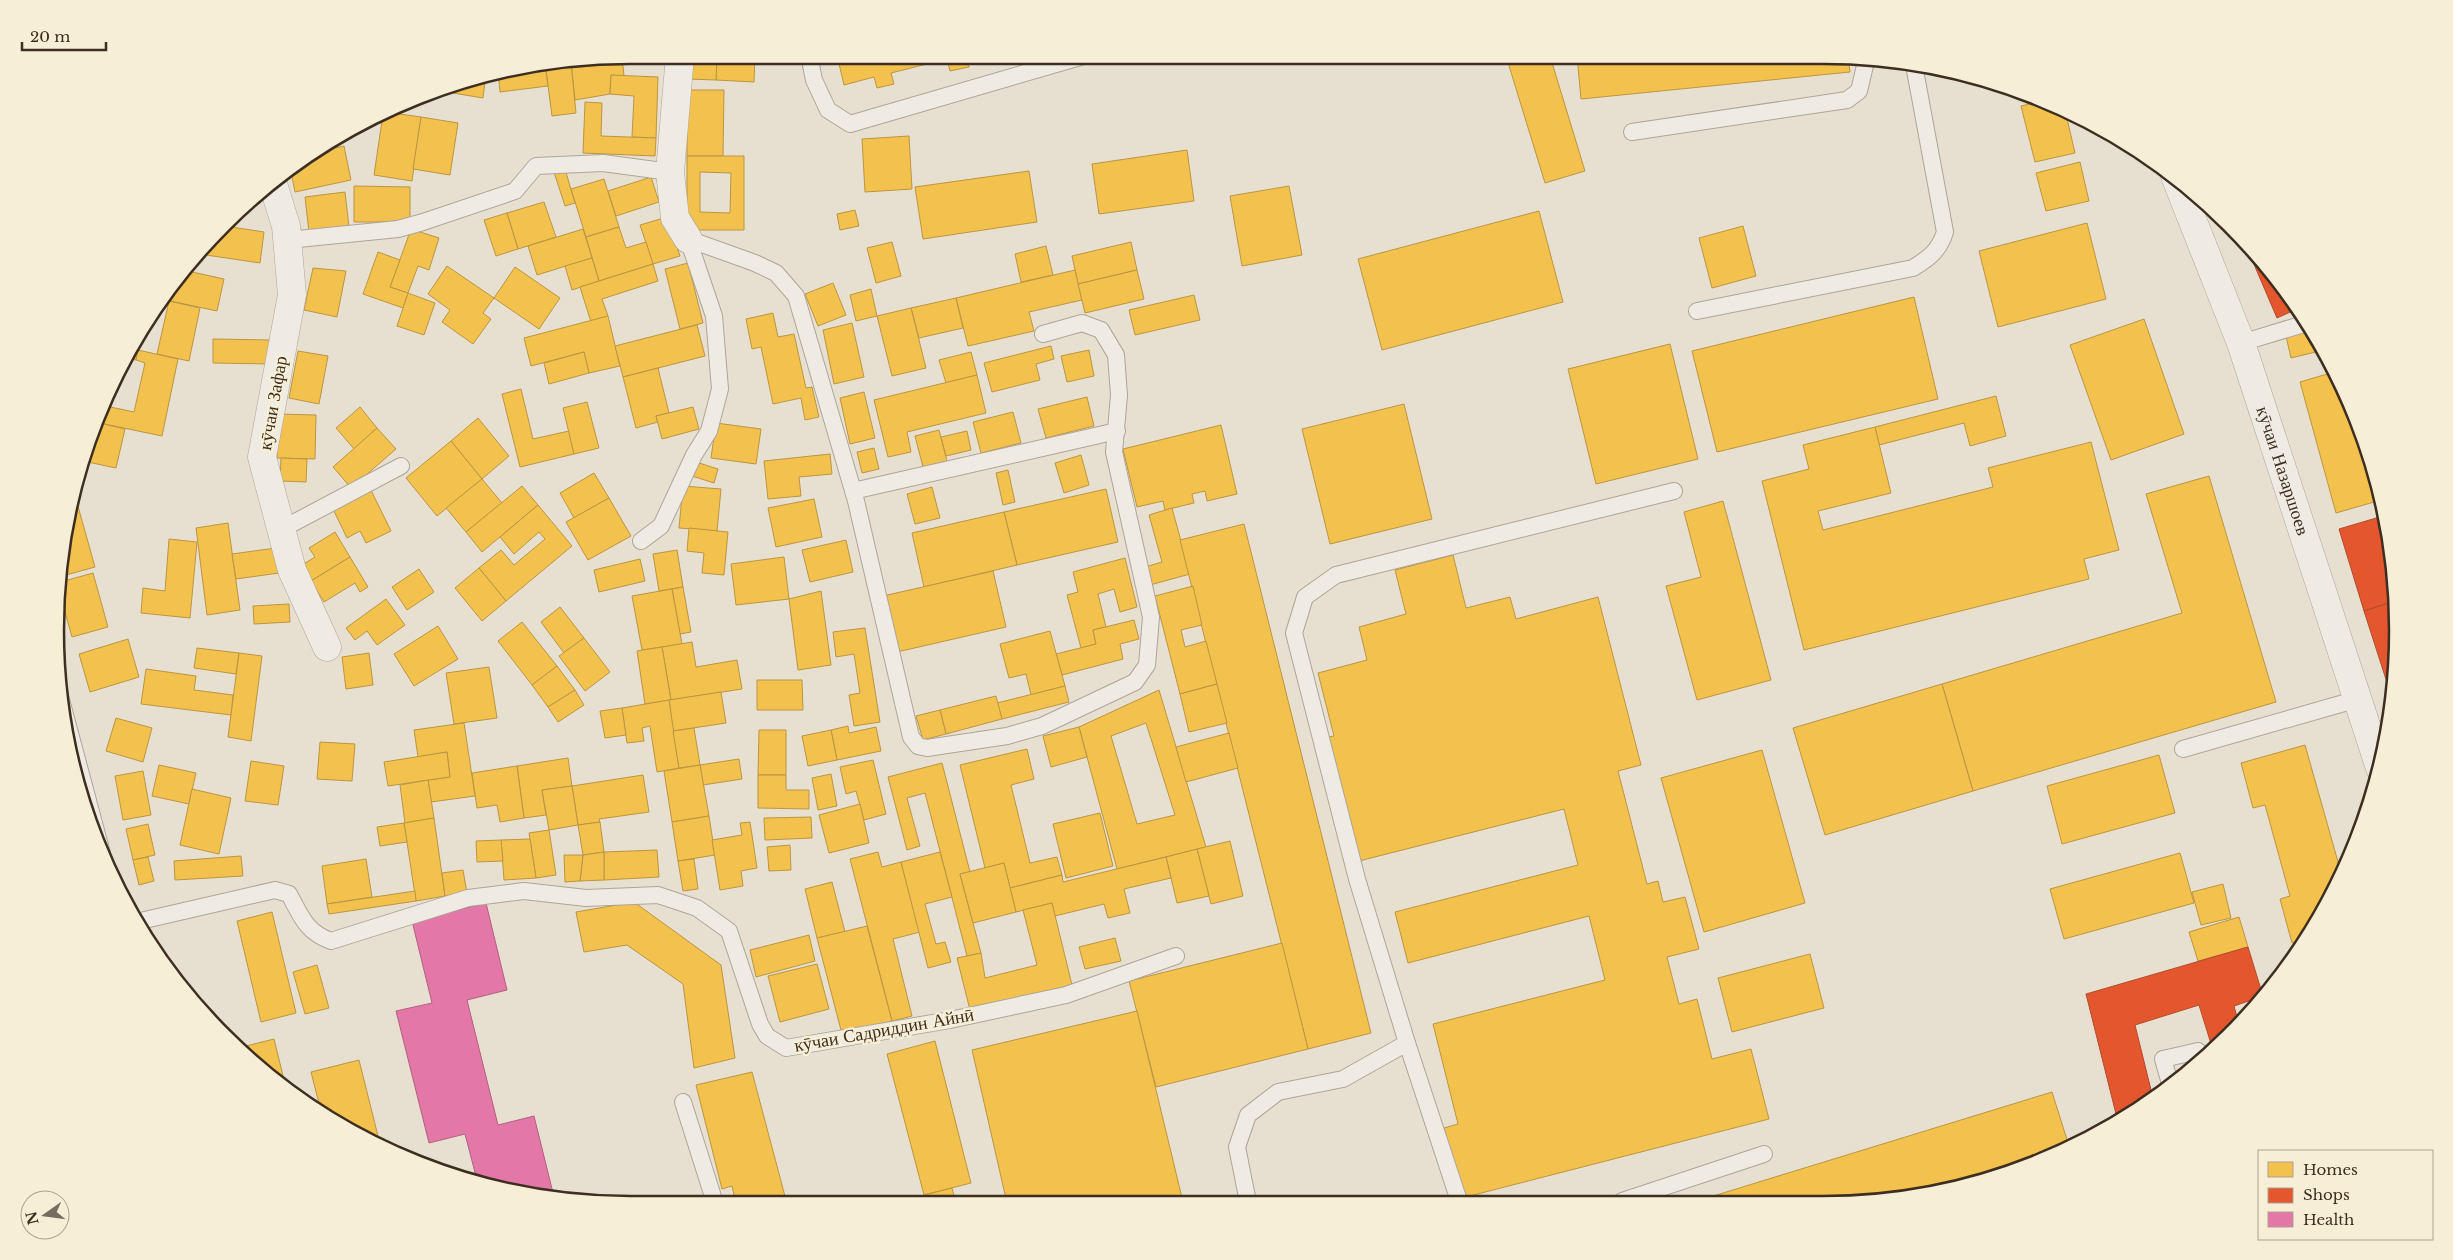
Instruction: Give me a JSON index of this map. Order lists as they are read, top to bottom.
{
  "streets": {
    "street": ["кӯчаи Зафар", "кӯчаи Назаршоев"],
    "lane": ["кӯчаи Садриддин Айнӣ"]
  },
  "legend": ["Homes", "Shops", "Health"],
  "scale_bar": "20 m",
  "north": "left"
}
